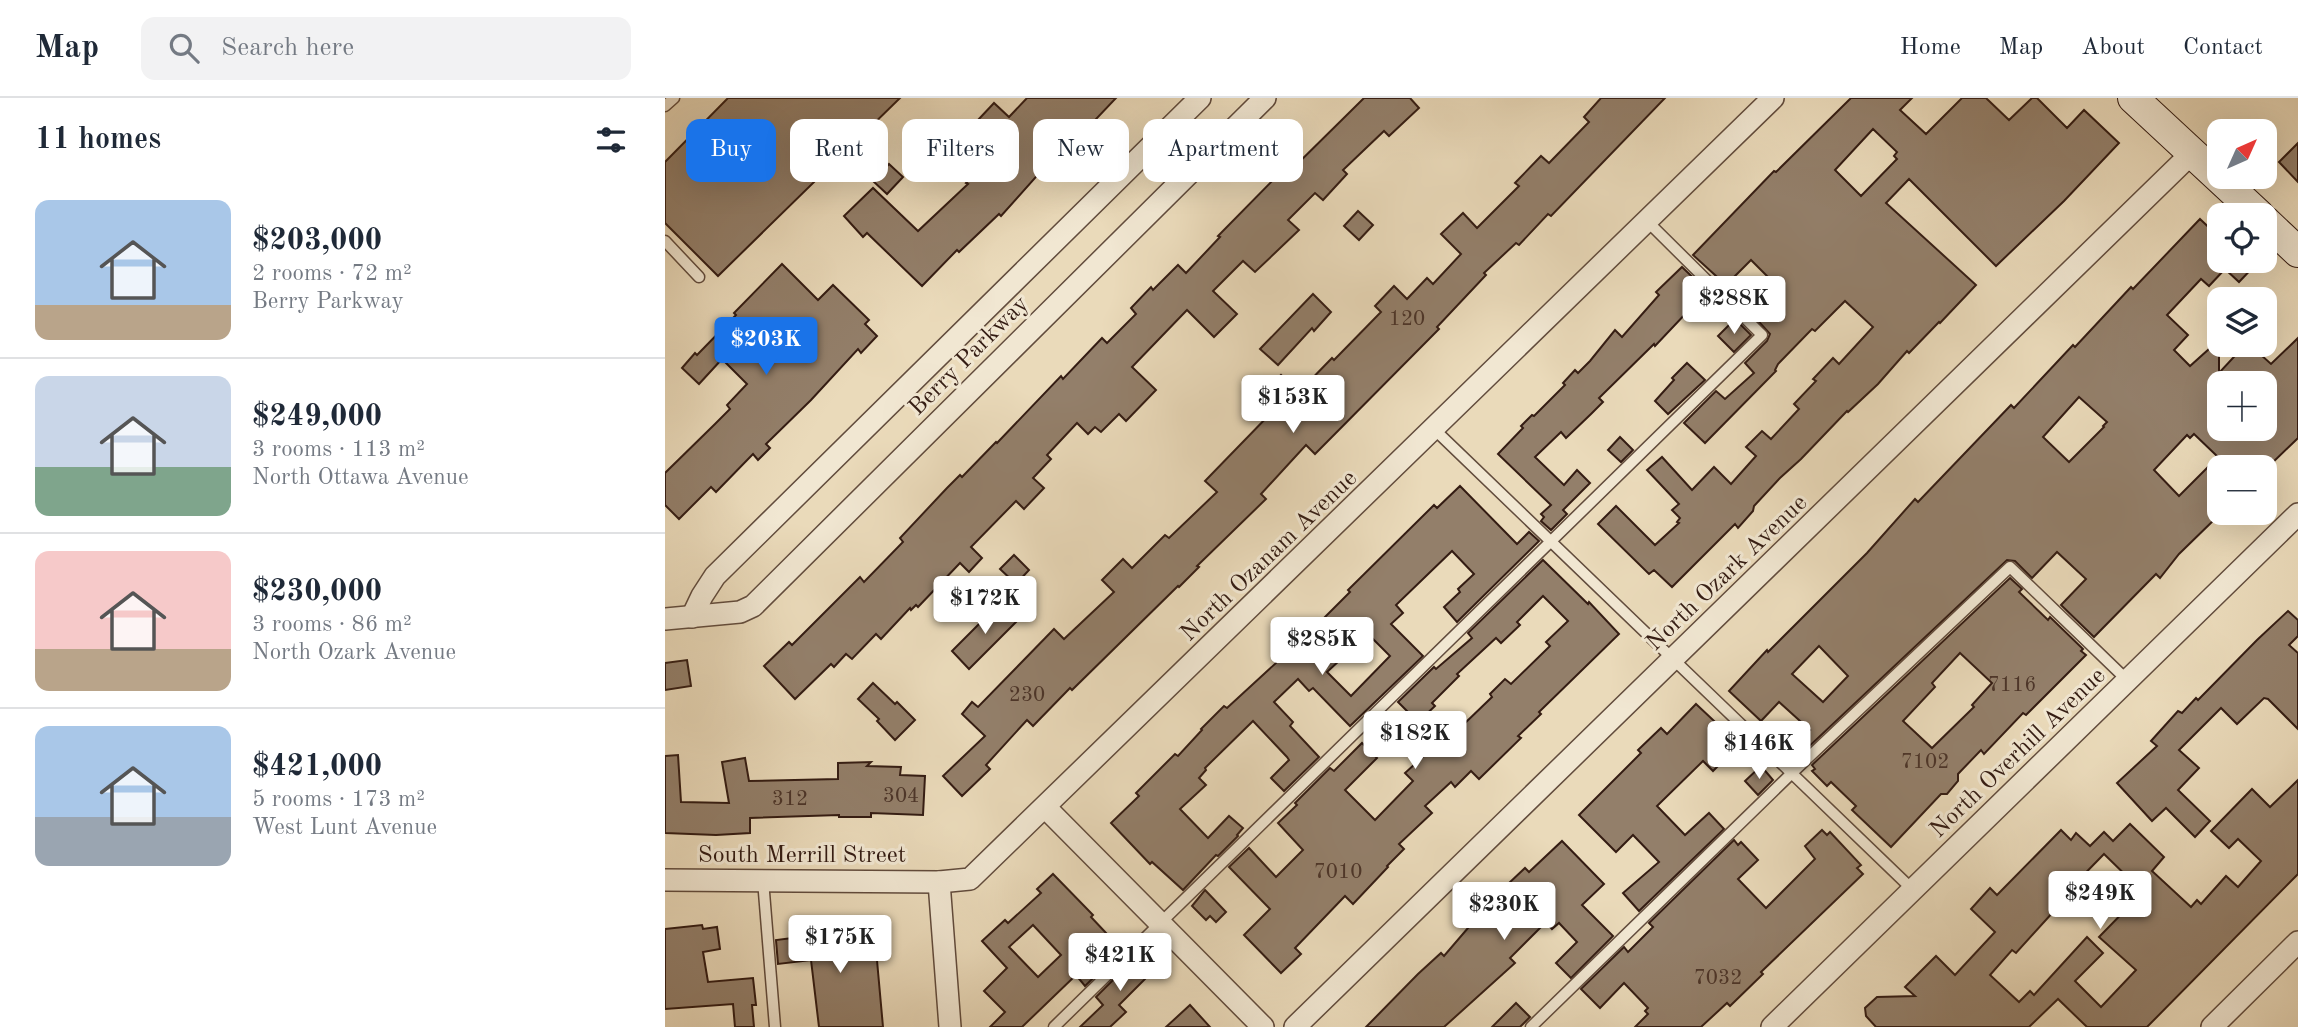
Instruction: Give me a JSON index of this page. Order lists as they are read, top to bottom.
{
  "streets": {
    "street": [
      "Berry Parkway",
      "North Ozanam Avenue",
      "North Ozark Avenue",
      "North Overhill Avenue",
      "South Merrill Street"
    ]
  },
  "crossings": [
    ["North Ozanam Avenue", "South Merrill Street"]
  ],
  "house_numbers": [
    "120",
    "7116",
    "230",
    "7102",
    "304",
    "312",
    "7010",
    "7032"
  ],
  "north": "top right",
  "page": {
    "header": "Map",
    "search": "Search here",
    "nav": [
      "Home",
      "Map",
      "About",
      "Contact"
    ],
    "heading": "11 homes",
    "map_buttons": ["+", "−"],
    "chip": [
      "Buy",
      "Rent",
      "Filters",
      "New",
      "Apartment"
    ],
    "list": [
      {
        "name": "$203,000",
        "note": "2 rooms · 72 m² · Berry Parkway"
      },
      {
        "name": "$249,000",
        "note": "3 rooms · 113 m² · North Ottawa Avenue"
      },
      {
        "name": "$230,000",
        "note": "3 rooms · 86 m² · North Ozark Avenue"
      },
      {
        "name": "$421,000",
        "note": "5 rooms · 173 m² · West Lunt Avenue"
      }
    ],
    "price": [
      "$288K",
      "$203K",
      "$153K",
      "$172K",
      "$285K",
      "$182K",
      "$146K",
      "$249K",
      "$230K",
      "$175K",
      "$421K"
    ]
  }
}
